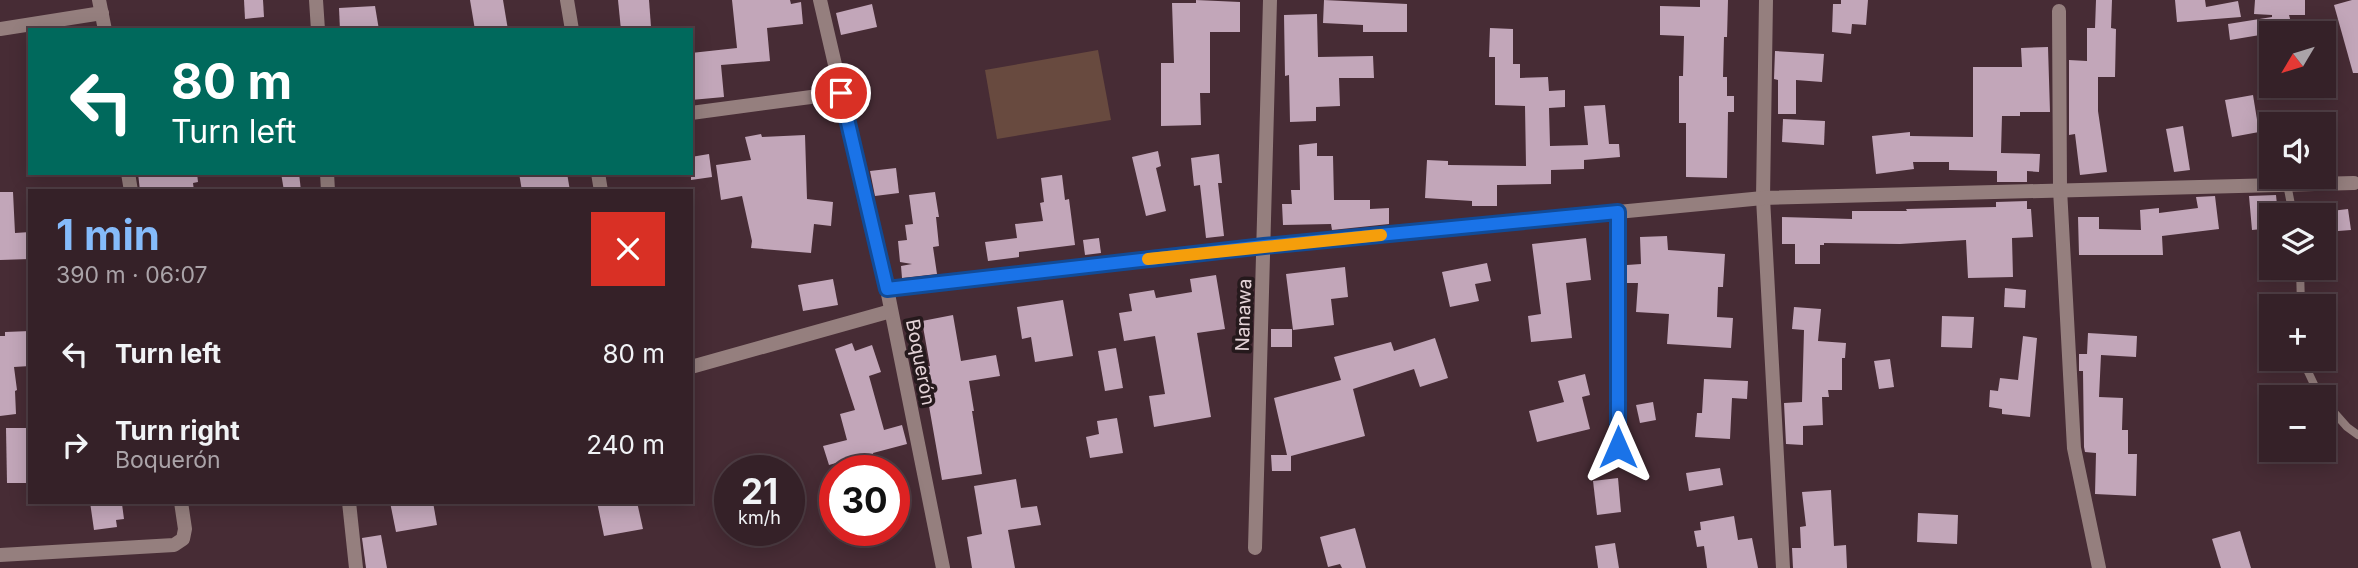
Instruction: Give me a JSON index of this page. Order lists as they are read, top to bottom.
{
  "streets": {
    "street": ["Nanawa", "Boquerón"]
  },
  "north": "bottom left",
  "page": {
    "map_buttons": ["+", "−"],
    "turn": ["80 m", "Turn left"],
    "heading": ["1 min", "390 m · 06:07"],
    "list": [
      {
        "name": "Turn left",
        "value": "80 m"
      },
      {
        "name": "Turn right",
        "note": "Boquerón",
        "value": "240 m"
      }
    ],
    "speed": "21 km/h",
    "limit": "30"
  }
}
